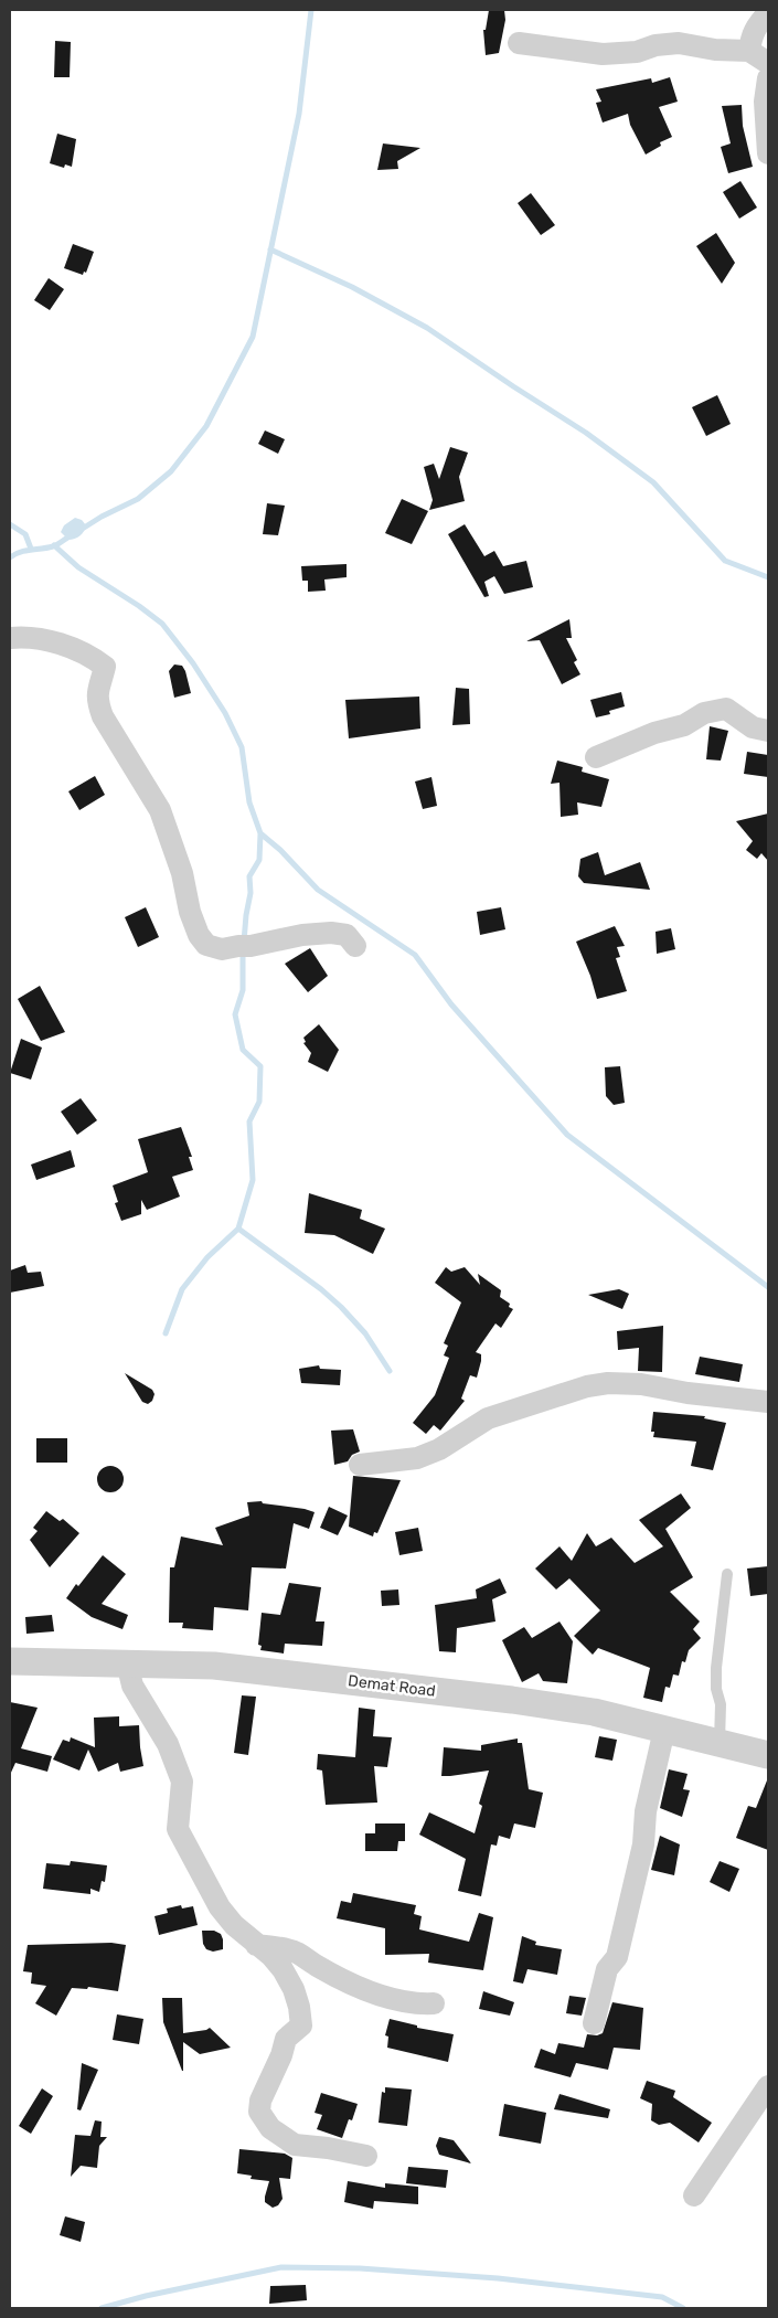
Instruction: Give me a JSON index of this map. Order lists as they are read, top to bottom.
{
  "streets": {
    "street": ["Demat Road"]
  }
}
